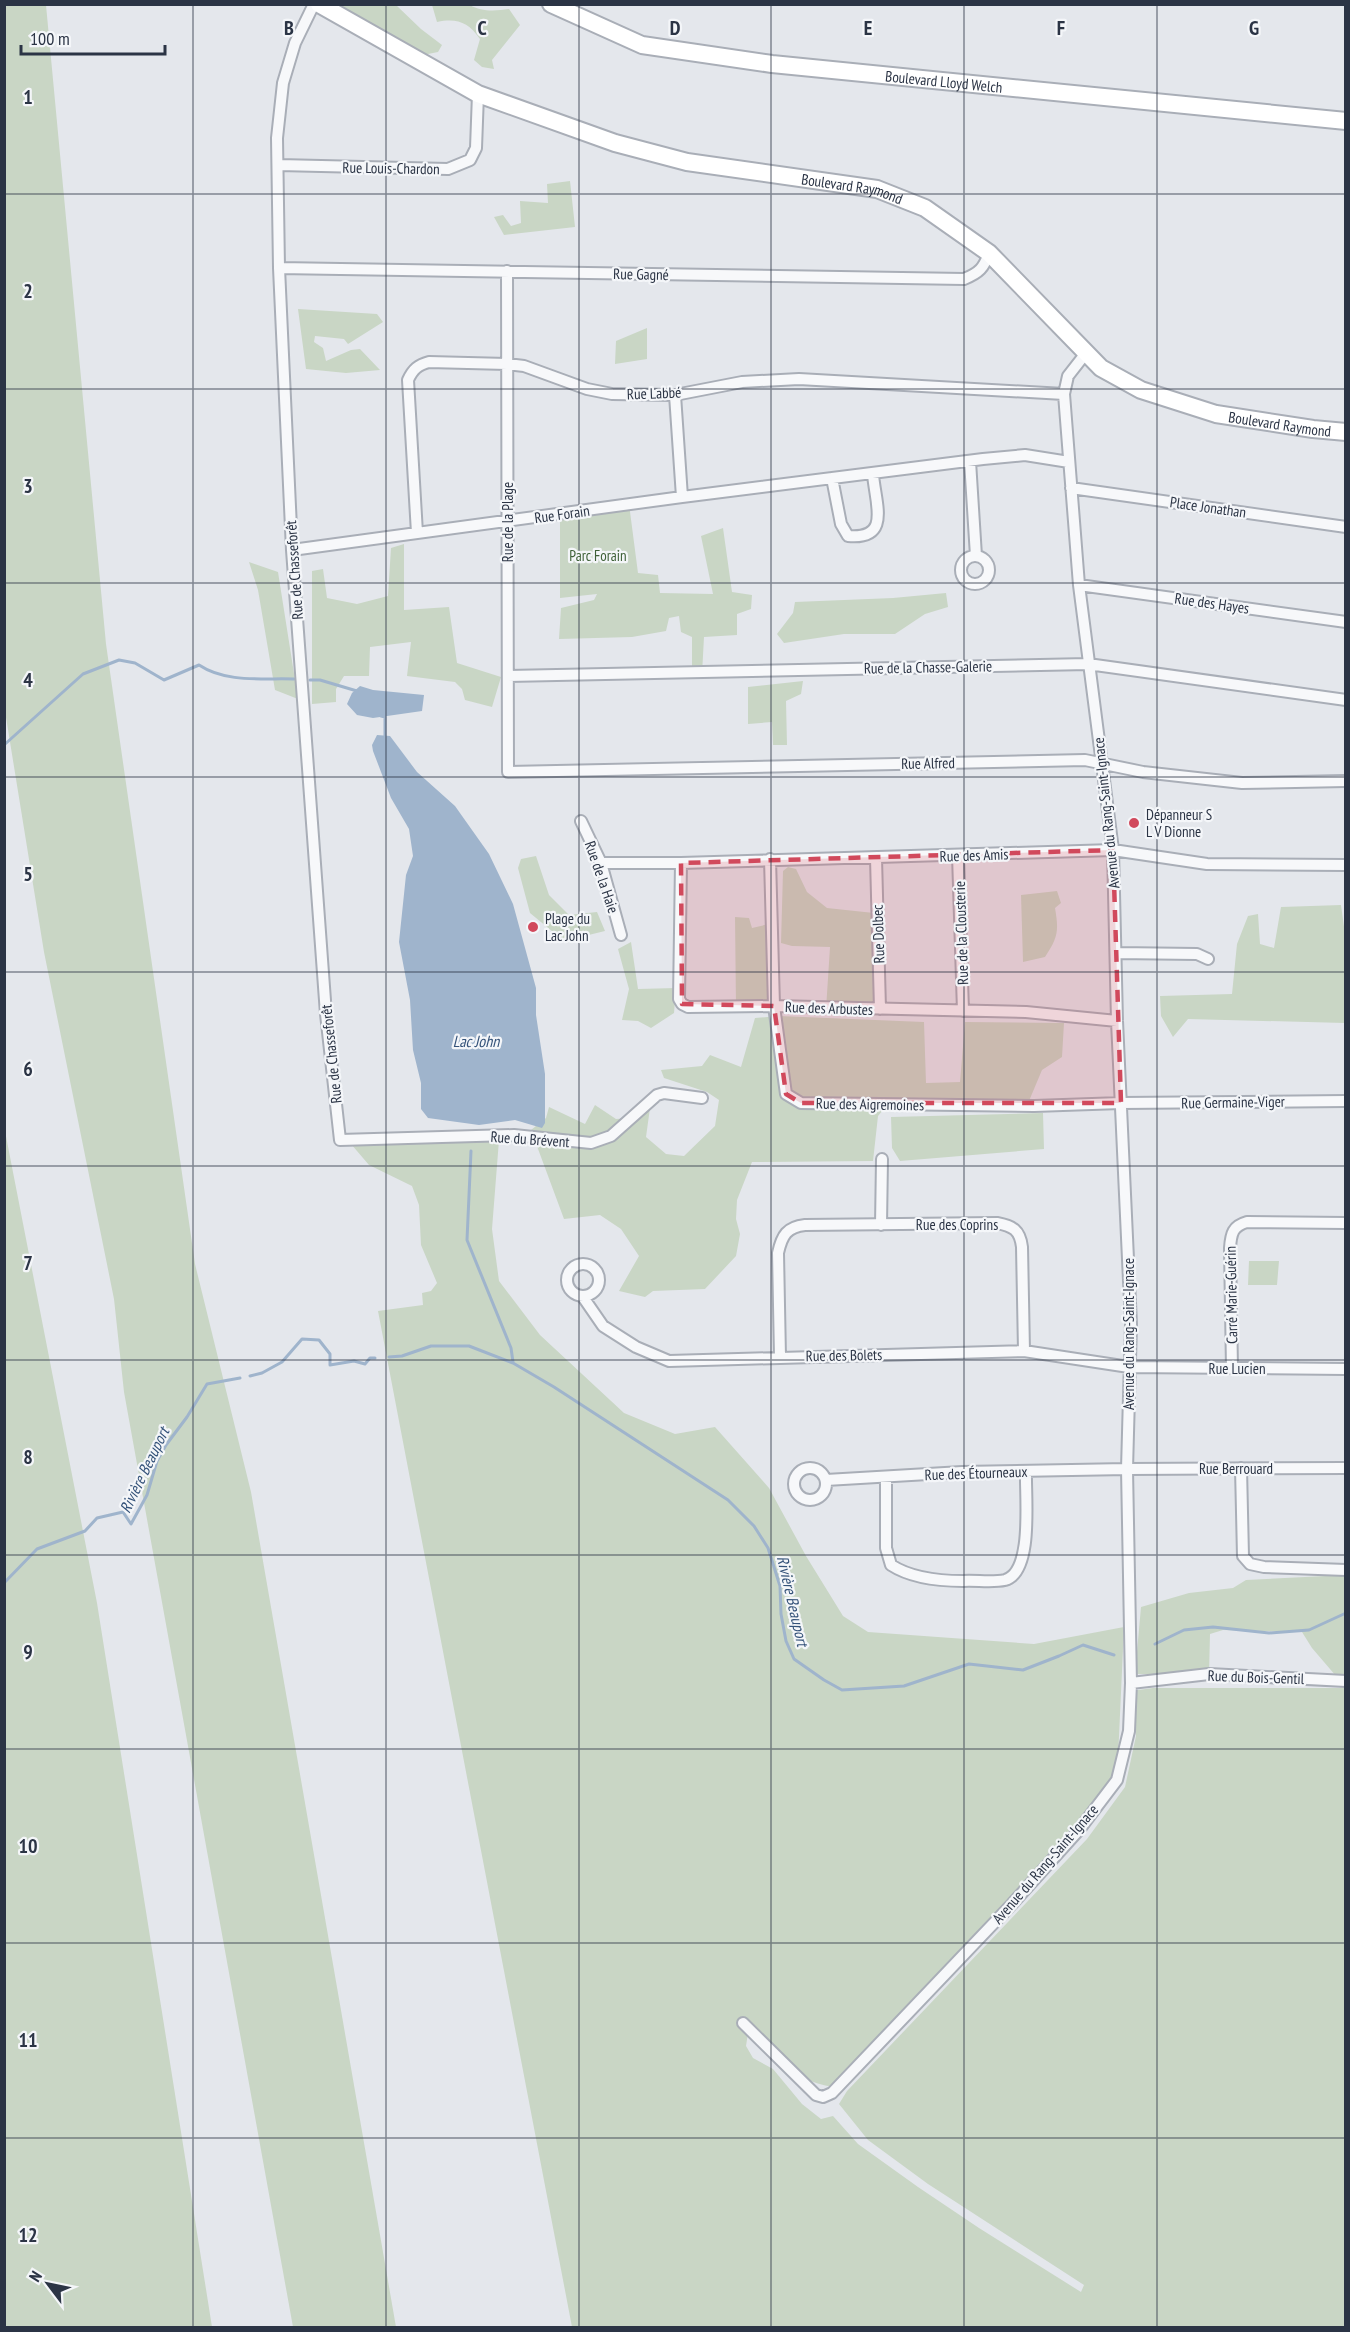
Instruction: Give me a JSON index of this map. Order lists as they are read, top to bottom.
{
  "streets": {
    "street": [
      "Boulevard Lloyd Welch",
      "Rue Louis-Chardon",
      "Boulevard Raymond",
      "Rue Gagné",
      "Rue Labbé",
      "Place Jonathan",
      "Rue Forain",
      "Rue de la Plage",
      "Rue de Chasseforêt",
      "Rue des Hayes",
      "Rue de la Chasse-Galerie",
      "Rue Alfred",
      "Avenue du Rang-Saint-Ignace",
      "Rue des Amis",
      "Rue de la Haie",
      "Rue de la Clousterie",
      "Rue Dolbec",
      "Rue des Arbustes",
      "Rue Germaine-Viger",
      "Rue des Aigremoines",
      "Rue du Brévent",
      "Rue des Coprins",
      "Carré Marie-Guérin",
      "Rue des Bolets",
      "Rue Lucien",
      "Rue Berrouard",
      "Rue des Étourneaux",
      "Rue du Bois-Gentil"
    ]
  },
  "crossings": [
    ["Rue Louis-Chardon", "Boulevard Raymond"],
    ["Rue Louis-Chardon", "Rue de Chasseforêt"],
    ["Boulevard Raymond", "Rue Gagné"],
    ["Boulevard Raymond", "Avenue du Rang-Saint-Ignace"],
    ["Rue Gagné", "Rue de la Plage"],
    ["Rue Gagné", "Rue de Chasseforêt"],
    ["Rue Labbé", "Rue Forain"],
    ["Rue Labbé", "Rue de la Plage"],
    ["Rue Labbé", "Avenue du Rang-Saint-Ignace"],
    ["Place Jonathan", "Avenue du Rang-Saint-Ignace"],
    ["Rue Forain", "Rue de la Plage"],
    ["Rue Forain", "Rue de Chasseforêt"],
    ["Rue Forain", "Avenue du Rang-Saint-Ignace"],
    ["Rue de la Plage", "Rue de la Chasse-Galerie"],
    ["Rue de la Plage", "Rue Alfred"],
    ["Rue de Chasseforêt", "Rue du Brévent"],
    ["Rue des Hayes", "Avenue du Rang-Saint-Ignace"],
    ["Rue de la Chasse-Galerie", "Avenue du Rang-Saint-Ignace"],
    ["Rue Alfred", "Avenue du Rang-Saint-Ignace"],
    ["Avenue du Rang-Saint-Ignace", "Rue des Amis"],
    ["Avenue du Rang-Saint-Ignace", "Rue des Arbustes"],
    ["Avenue du Rang-Saint-Ignace", "Rue Germaine-Viger"],
    ["Avenue du Rang-Saint-Ignace", "Rue des Aigremoines"],
    ["Avenue du Rang-Saint-Ignace", "Rue des Bolets"],
    ["Avenue du Rang-Saint-Ignace", "Rue Lucien"],
    ["Avenue du Rang-Saint-Ignace", "Rue Berrouard"],
    ["Avenue du Rang-Saint-Ignace", "Rue des Étourneaux"],
    ["Avenue du Rang-Saint-Ignace", "Rue du Bois-Gentil"],
    ["Rue des Amis", "Rue de la Haie"],
    ["Rue des Amis", "Rue de la Clousterie"],
    ["Rue des Amis", "Rue Dolbec"],
    ["Rue des Amis", "Rue des Arbustes"],
    ["Rue des Amis", "Rue des Aigremoines"],
    ["Rue de la Clousterie", "Rue des Arbustes"],
    ["Rue Dolbec", "Rue des Arbustes"],
    ["Rue des Arbustes", "Rue des Aigremoines"],
    ["Rue Germaine-Viger", "Rue des Aigremoines"],
    ["Rue des Coprins", "Rue des Bolets"],
    ["Carré Marie-Guérin", "Rue Lucien"],
    ["Rue des Bolets", "Rue Lucien"],
    ["Rue Berrouard", "Rue des Étourneaux"]
  ],
  "water": ["Lac John", "Rivière Beauport"],
  "parks": ["Parc Forain"],
  "places": ["Dépanneur S L V Dionne", "Plage du Lac John"],
  "scale_bar": "100 m",
  "north": "top left",
  "grid": {
    "columns": [
      "B",
      "C",
      "D",
      "E",
      "F",
      "G"
    ],
    "rows": [
      "1",
      "2",
      "3",
      "4",
      "5",
      "6",
      "7",
      "8",
      "9",
      "10",
      "11",
      "12"
    ]
  }
}
